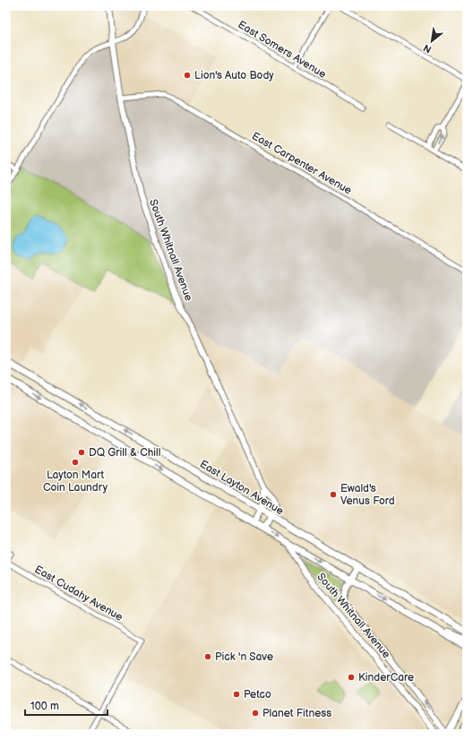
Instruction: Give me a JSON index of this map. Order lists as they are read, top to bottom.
{
  "streets": {
    "main road": ["East Layton Avenue"],
    "street": [
      "East Somers Avenue",
      "East Carpenter Avenue",
      "South Whitnall Avenue",
      "East Cudahy Avenue"
    ]
  },
  "crossings": [
    ["East Carpenter Avenue", "South Whitnall Avenue"],
    ["South Whitnall Avenue", "East Layton Avenue"]
  ],
  "places": [
    "Lion's Auto Body",
    "DQ Grill & Chill",
    "Layton Mart Coin Laundry",
    "Ewald's Venus Ford",
    "Pick 'n Save",
    "KinderCare",
    "Petco",
    "Planet Fitness"
  ],
  "scale_bar": "100 m",
  "north": "bottom left"
}
